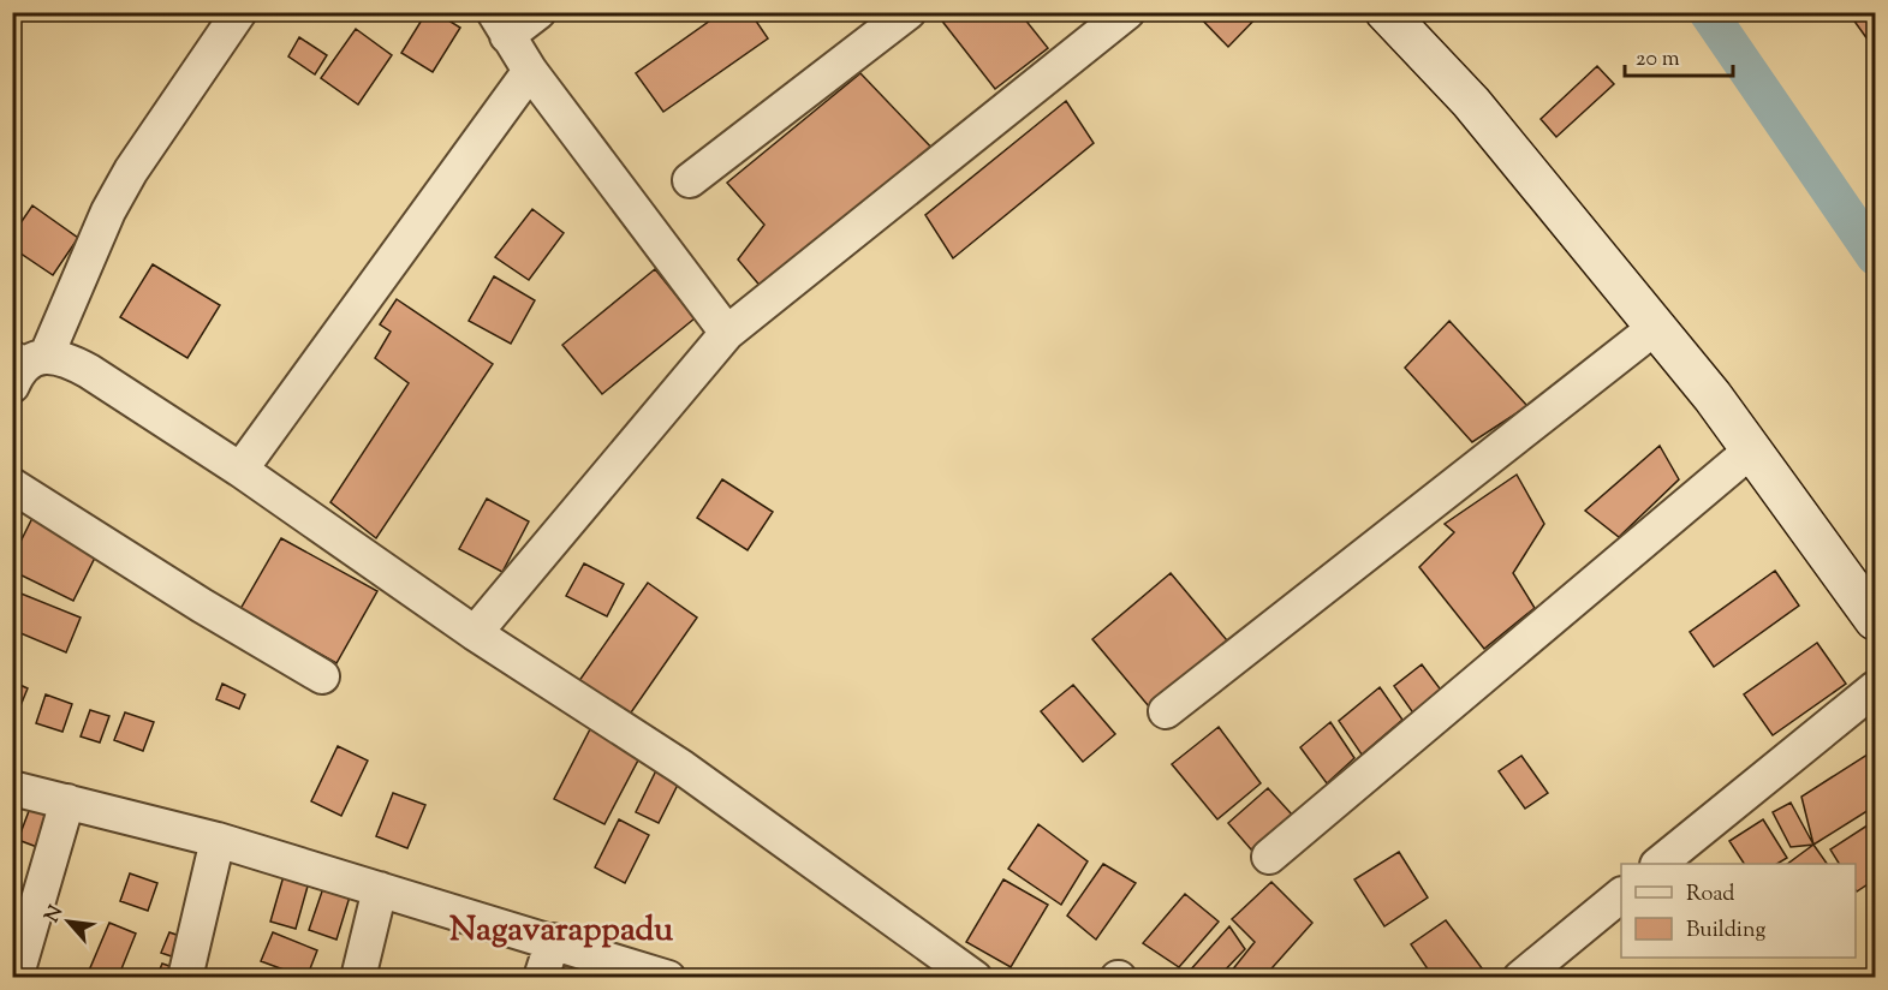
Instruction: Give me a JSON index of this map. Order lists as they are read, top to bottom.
{
  "districts": ["Nagavarappadu"],
  "legend": ["Road", "Building"],
  "scale_bar": "20 m",
  "north": "top left"
}
